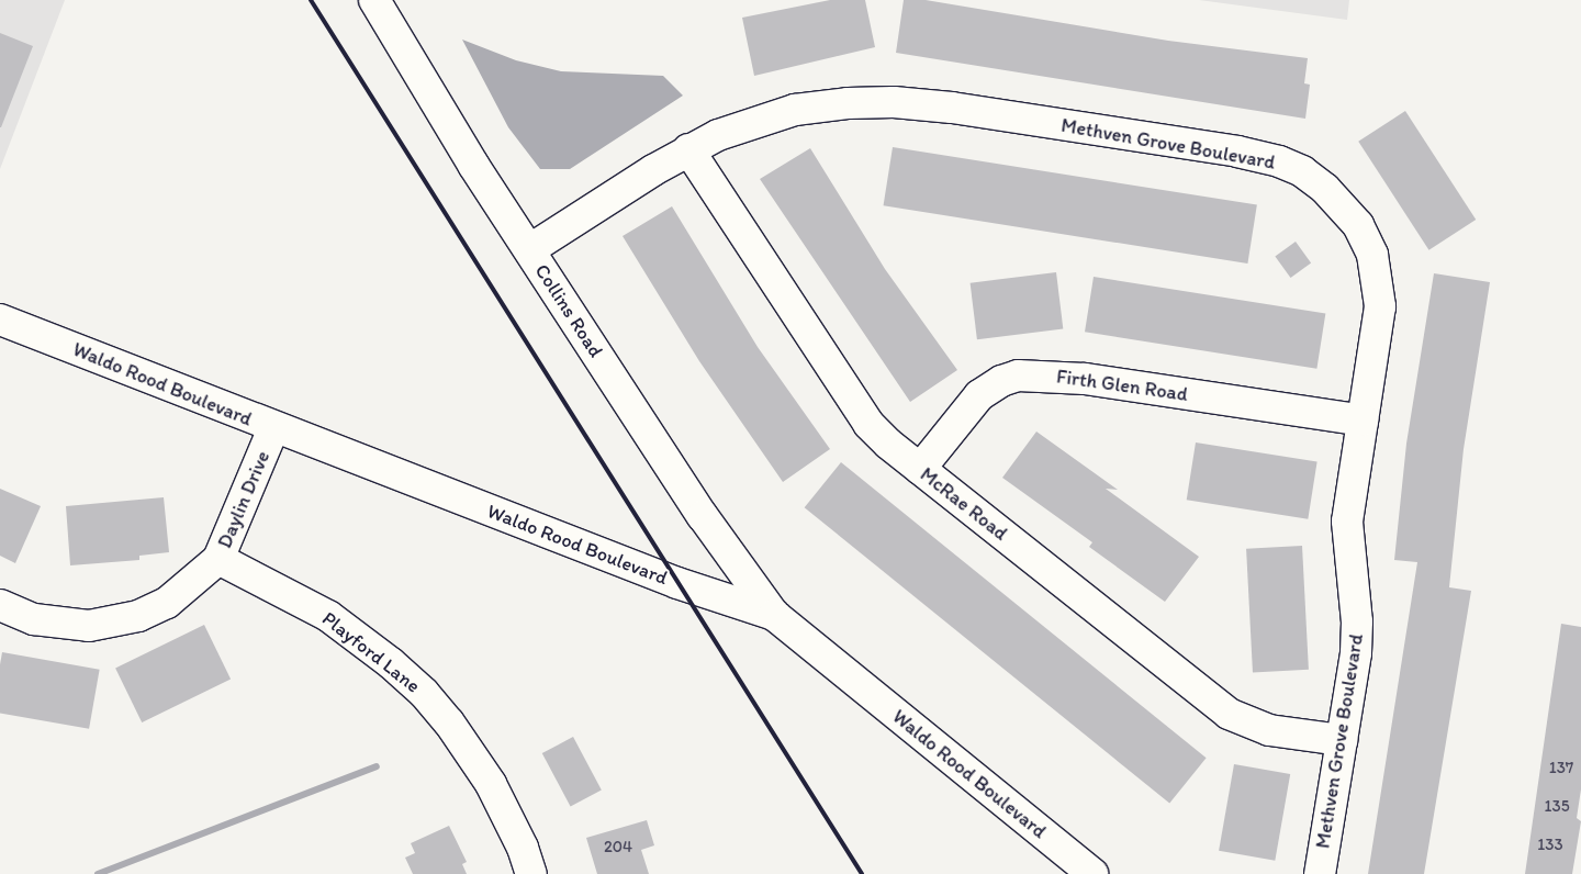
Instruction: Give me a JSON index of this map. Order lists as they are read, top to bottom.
{
  "streets": {
    "street": [
      "Methven Grove Boulevard",
      "Collins Road",
      "Waldo Rood Boulevard",
      "Firth Glen Road",
      "Daylin Drive",
      "McRae Road",
      "Playford Lane"
    ]
  },
  "crossings": [
    ["Methven Grove Boulevard", "Collins Road"],
    ["Methven Grove Boulevard", "Firth Glen Road"],
    ["Methven Grove Boulevard", "McRae Road"],
    ["Collins Road", "Waldo Rood Boulevard"],
    ["Waldo Rood Boulevard", "Daylin Drive"],
    ["Firth Glen Road", "McRae Road"],
    ["Daylin Drive", "Playford Lane"]
  ],
  "house_numbers": [
    "137",
    "135",
    "133",
    "204"
  ]
}
